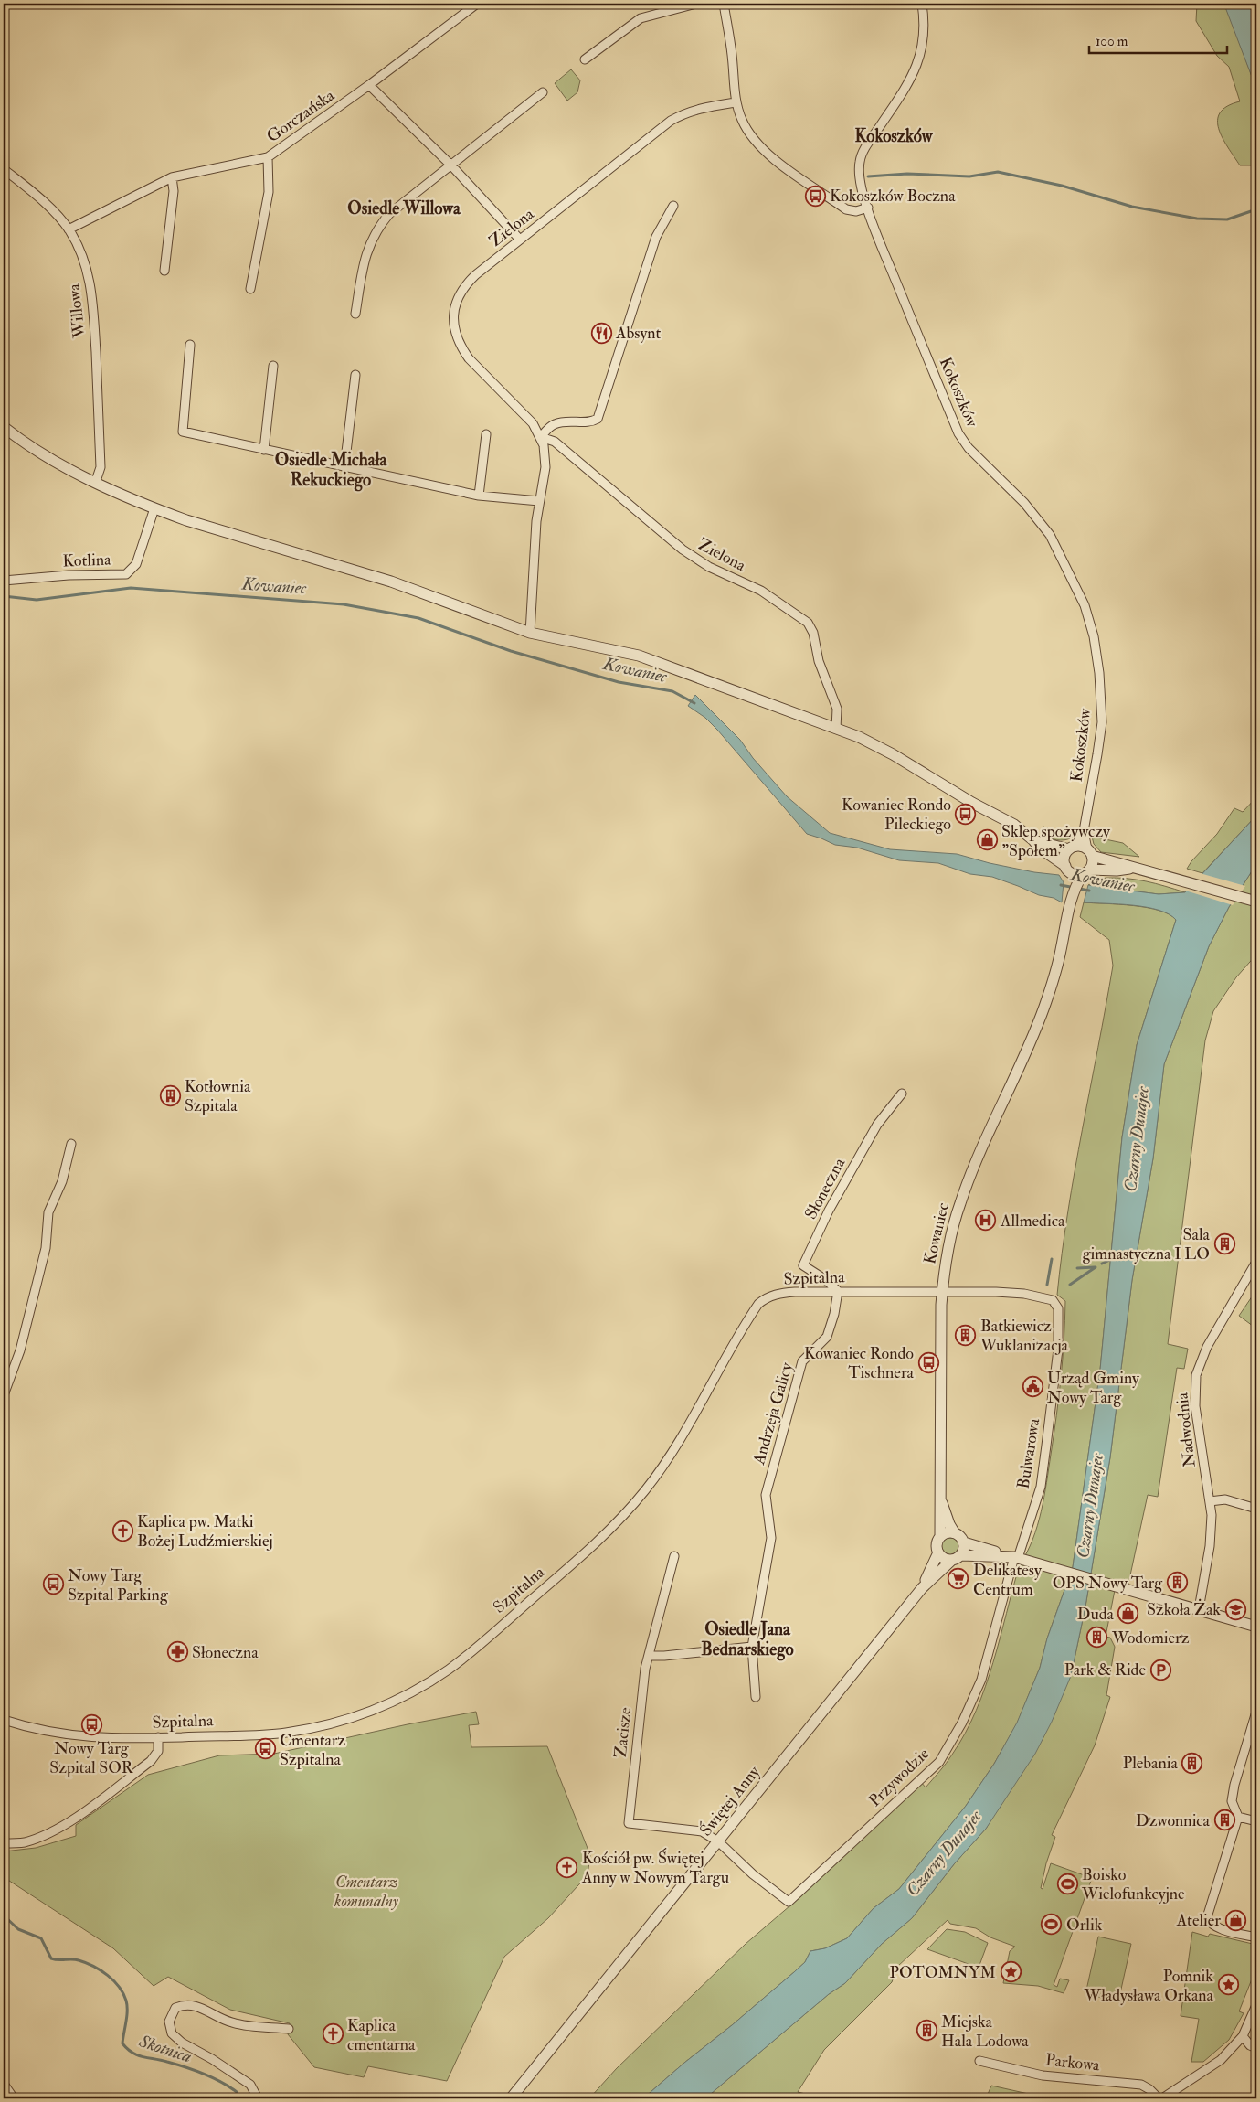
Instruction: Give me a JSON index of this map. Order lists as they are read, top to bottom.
{
  "streets": {
    "street": [
      "Gorczańska",
      "Zielona",
      "Willowa",
      "Kokoszków",
      "Kotlina",
      "Słoneczna",
      "Kowaniec",
      "Szpitalna",
      "Andrzeja Galicy",
      "Nadwodnia",
      "Bulwarowa",
      "Zacisze",
      "Przywodzie",
      "Świętej Anny",
      "Parkowa"
    ]
  },
  "crossings": [
    ["Gorczańska", "Willowa"],
    ["Kokoszków", "Kowaniec"],
    ["Słoneczna", "Szpitalna"],
    ["Słoneczna", "Andrzeja Galicy"],
    ["Kowaniec", "Szpitalna"],
    ["Kowaniec", "Bulwarowa"],
    ["Kowaniec", "Świętej Anny"],
    ["Szpitalna", "Andrzeja Galicy"],
    ["Szpitalna", "Bulwarowa"],
    ["Bulwarowa", "Przywodzie"],
    ["Zacisze", "Przywodzie"],
    ["Zacisze", "Świętej Anny"],
    ["Przywodzie", "Świętej Anny"]
  ],
  "districts": [
    "Kokoszków",
    "Osiedle Willowa",
    "Osiedle Michała Rekuckiego",
    "Osiedle Jana Bednarskiego"
  ],
  "water": ["Kowaniec", "Czarny Dunajec", "Skotnica"],
  "parks": ["Cmentarz komunalny"],
  "places": {
    "bus stop": [
      "Kokoszków Boczna",
      "Kowaniec Rondo Pileckiego",
      "Kowaniec Rondo Tischnera",
      "Nowy Targ Szpital Parking",
      "Nowy Targ Szpital SOR",
      "Cmentarz Szpitalna"
    ],
    "restaurant": ["Absynt"],
    "shop": ["Sklep spożywczy \"Społem\"", "Duda", "Atelier"],
    "building": [
      "Kotłownia Szpitala",
      "Sala gimnastyczna I LO",
      "Batkiewicz Wuklanizacja",
      "OPS Nowy Targ",
      "Wodomierz",
      "Plebania",
      "Dzwonnica",
      "Miejska Hala Lodowa"
    ],
    "hospital": ["Allmedica"],
    "public building": ["Urząd Gminy Nowy Targ"],
    "church": ["Kaplica pw. Matki Bożej Ludźmierskiej", "Kościół pw. Świętej Anny w Nowym Targu", "Kaplica cmentarna"],
    "supermarket": ["Delikatesy Centrum"],
    "school or university": ["Szkoła Żak"],
    "pharmacy": ["Słoneczna"],
    "parking": ["Park & Ride"],
    "sports": ["Boisko Wielofunkcyjne", "Orlik"],
    "place": ["POTOMNYM", "Pomnik Władysława Orkana"]
  },
  "scale_bar": "100 m"
}
